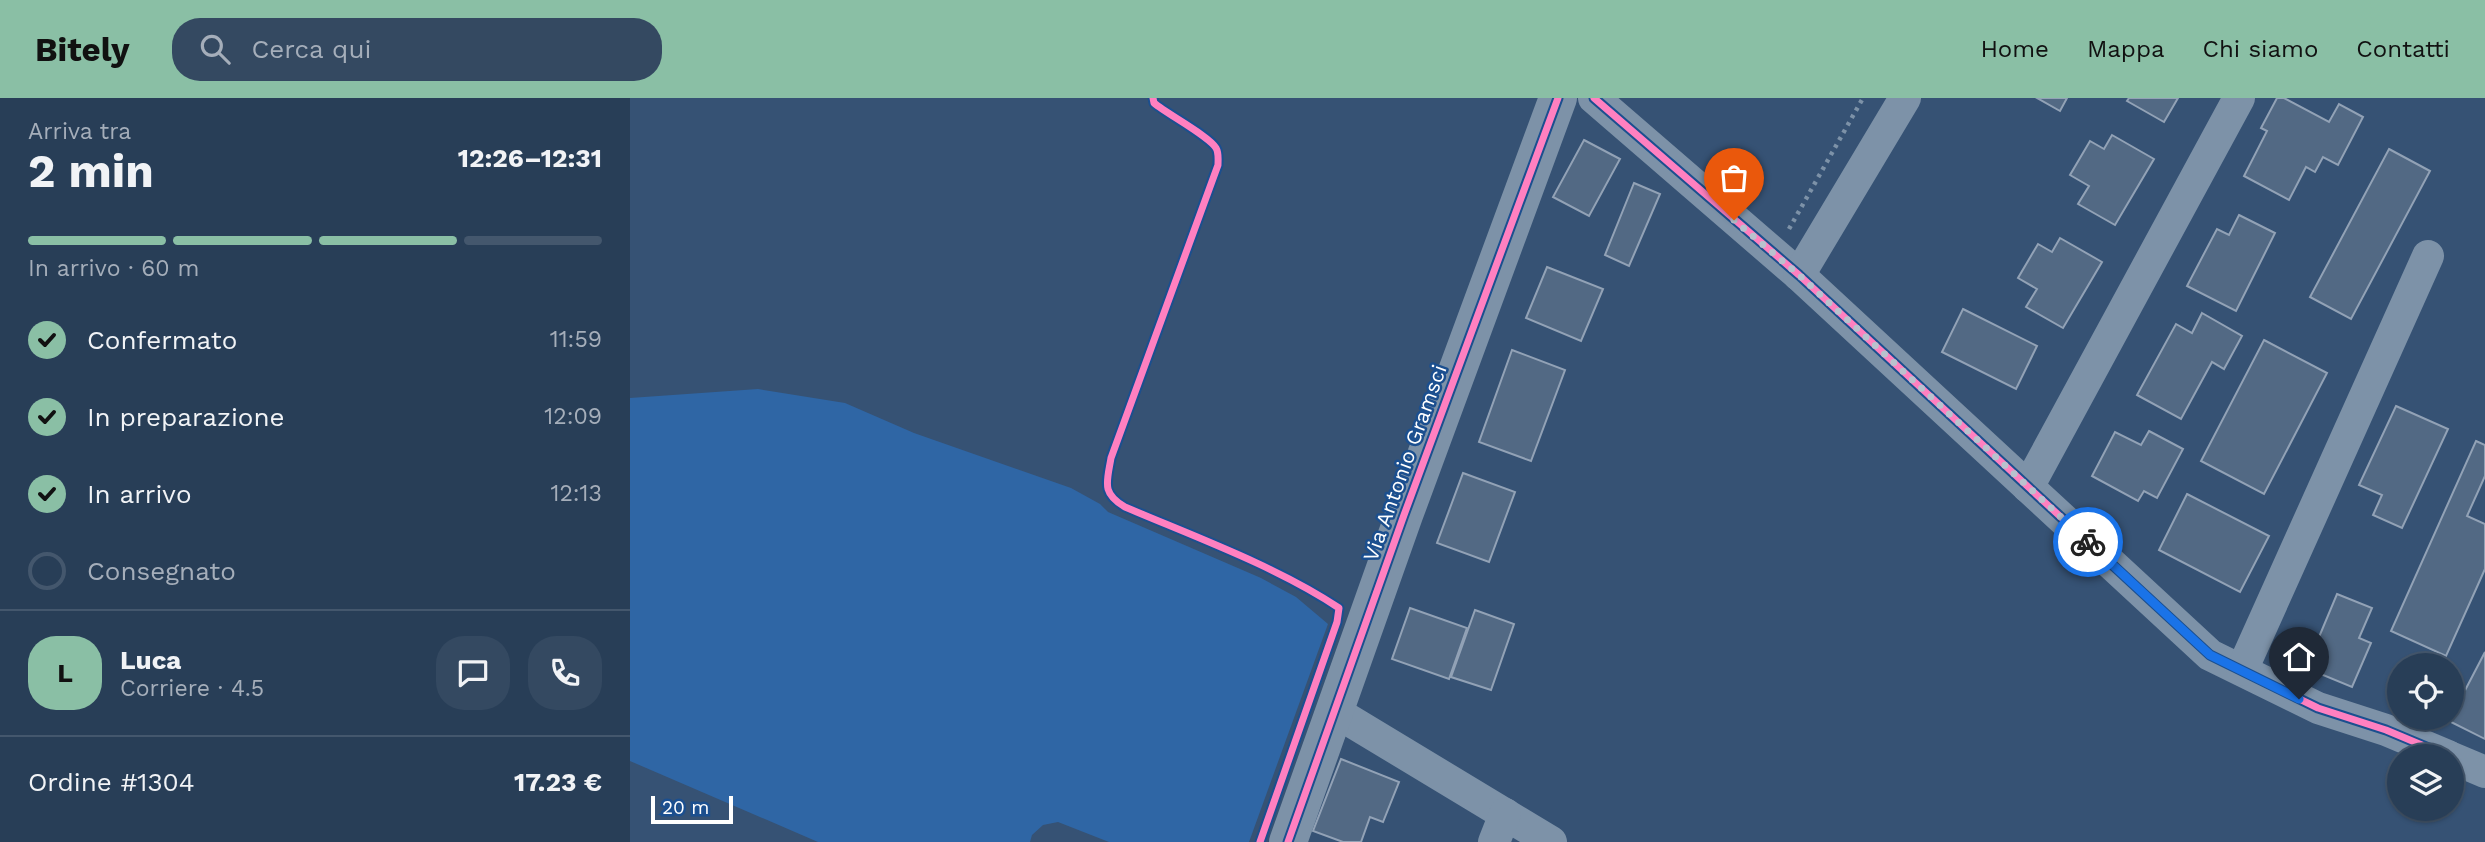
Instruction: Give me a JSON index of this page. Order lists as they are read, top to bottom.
{
  "streets": {
    "street": ["Via Antonio Gramsci"]
  },
  "scale_bar": "20 m",
  "page": {
    "header": "Bitely",
    "search": "Cerca qui",
    "nav": [
      "Home",
      "Mappa",
      "Chi siamo",
      "Contatti"
    ],
    "heading": ["2 min", "Arriva tra", "12:26–12:31"],
    "panel": [
      "Luca",
      "Corriere · 4.5",
      "Ordine #1304",
      "17.23 €"
    ],
    "bar": "In arrivo · 60 m",
    "list": [
      ["Confermato", "11:59"],
      ["In preparazione", "12:09"],
      ["In arrivo", "12:13"],
      "Consegnato"
    ],
    "round": "L",
    "scale": "20 m"
  }
}
